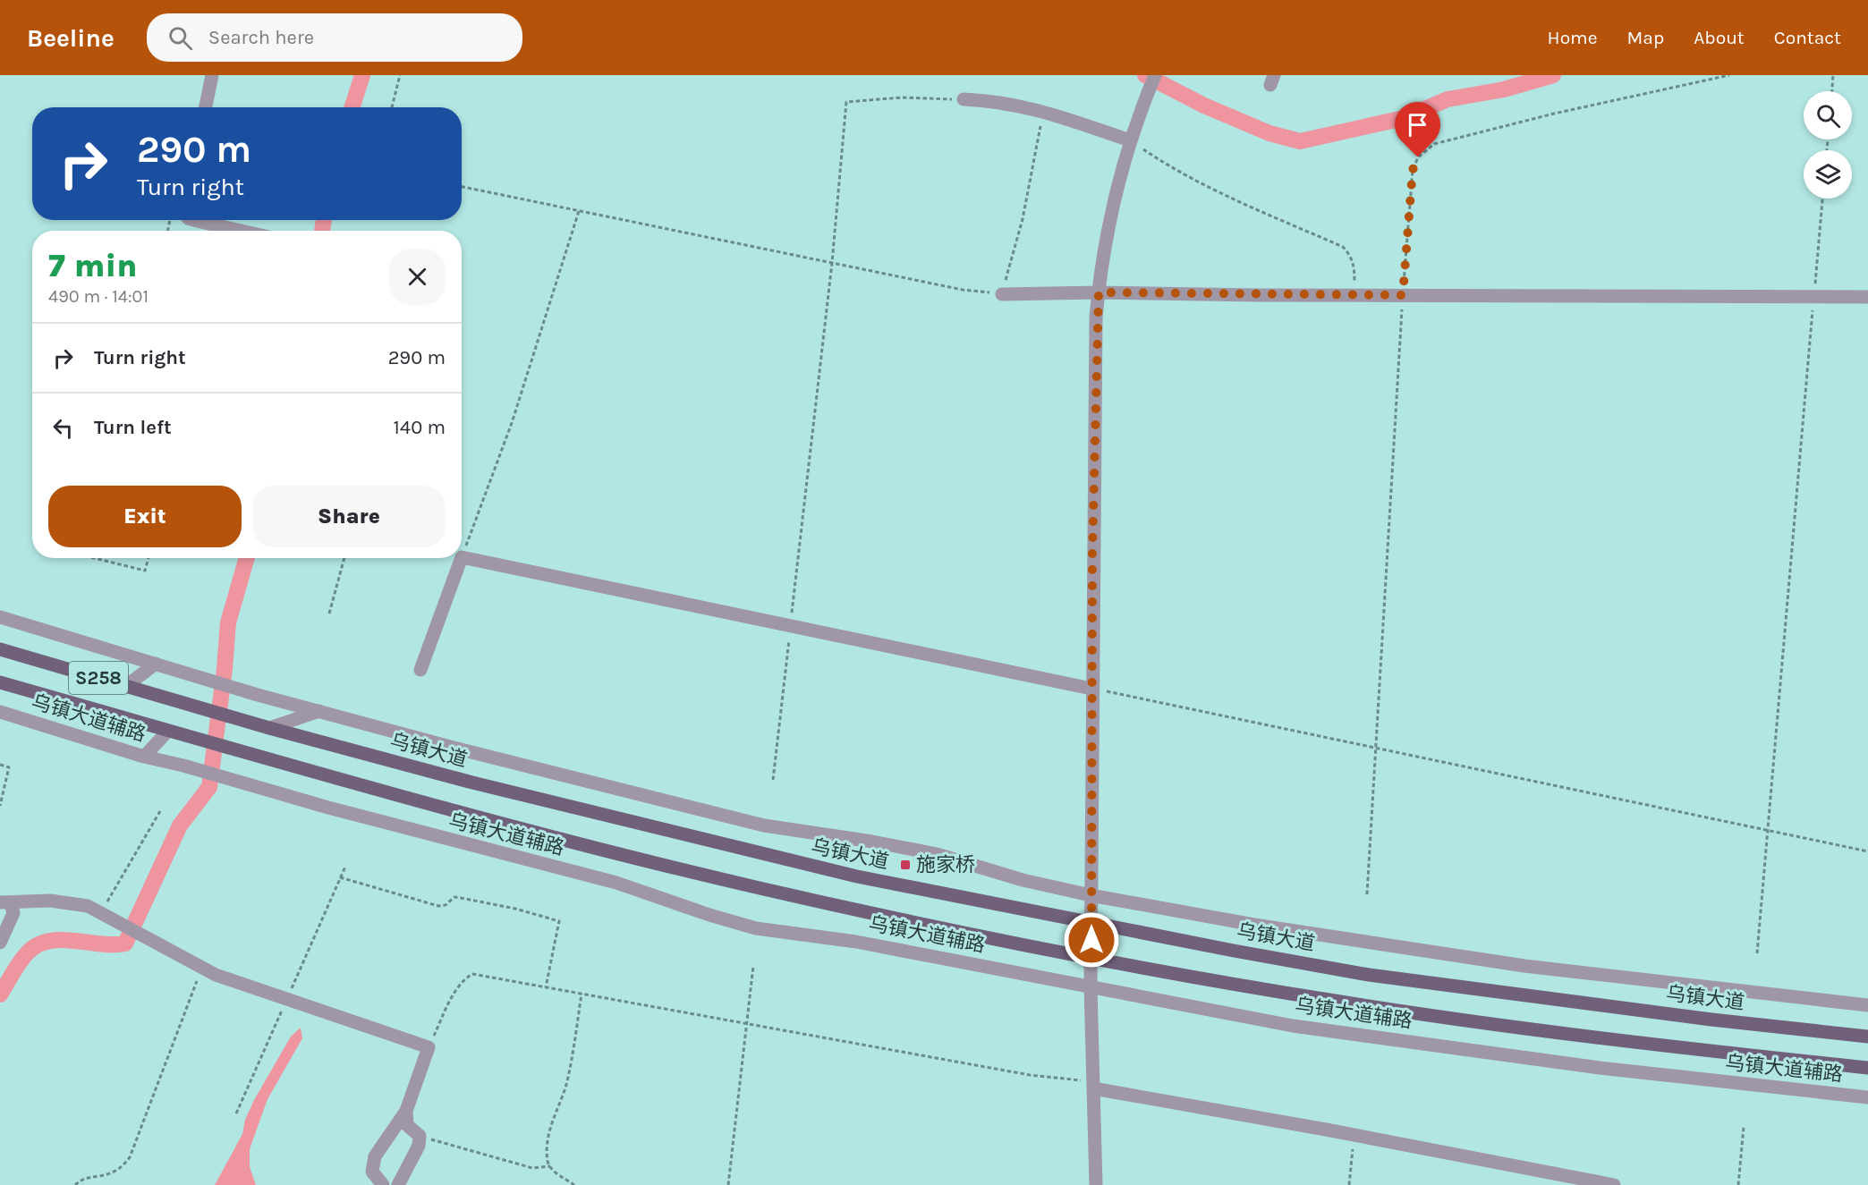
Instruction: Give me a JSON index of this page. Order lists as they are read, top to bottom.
{
  "streets": {
    "main road": ["S258", "乌镇大道"],
    "street": ["乌镇大道辅路"]
  },
  "places": {
    "transit": ["施家桥"]
  },
  "page": {
    "header": "Beeline",
    "search": "Search here",
    "nav": [
      "Home",
      "Map",
      "About",
      "Contact"
    ],
    "turn": ["290 m", "Turn right"],
    "heading": ["7 min", "490 m · 14:01"],
    "list": [
      {
        "name": "Turn right",
        "value": "290 m"
      },
      {
        "name": "Turn left",
        "value": "140 m"
      }
    ],
    "buttons": ["Exit", "Share"]
  }
}
